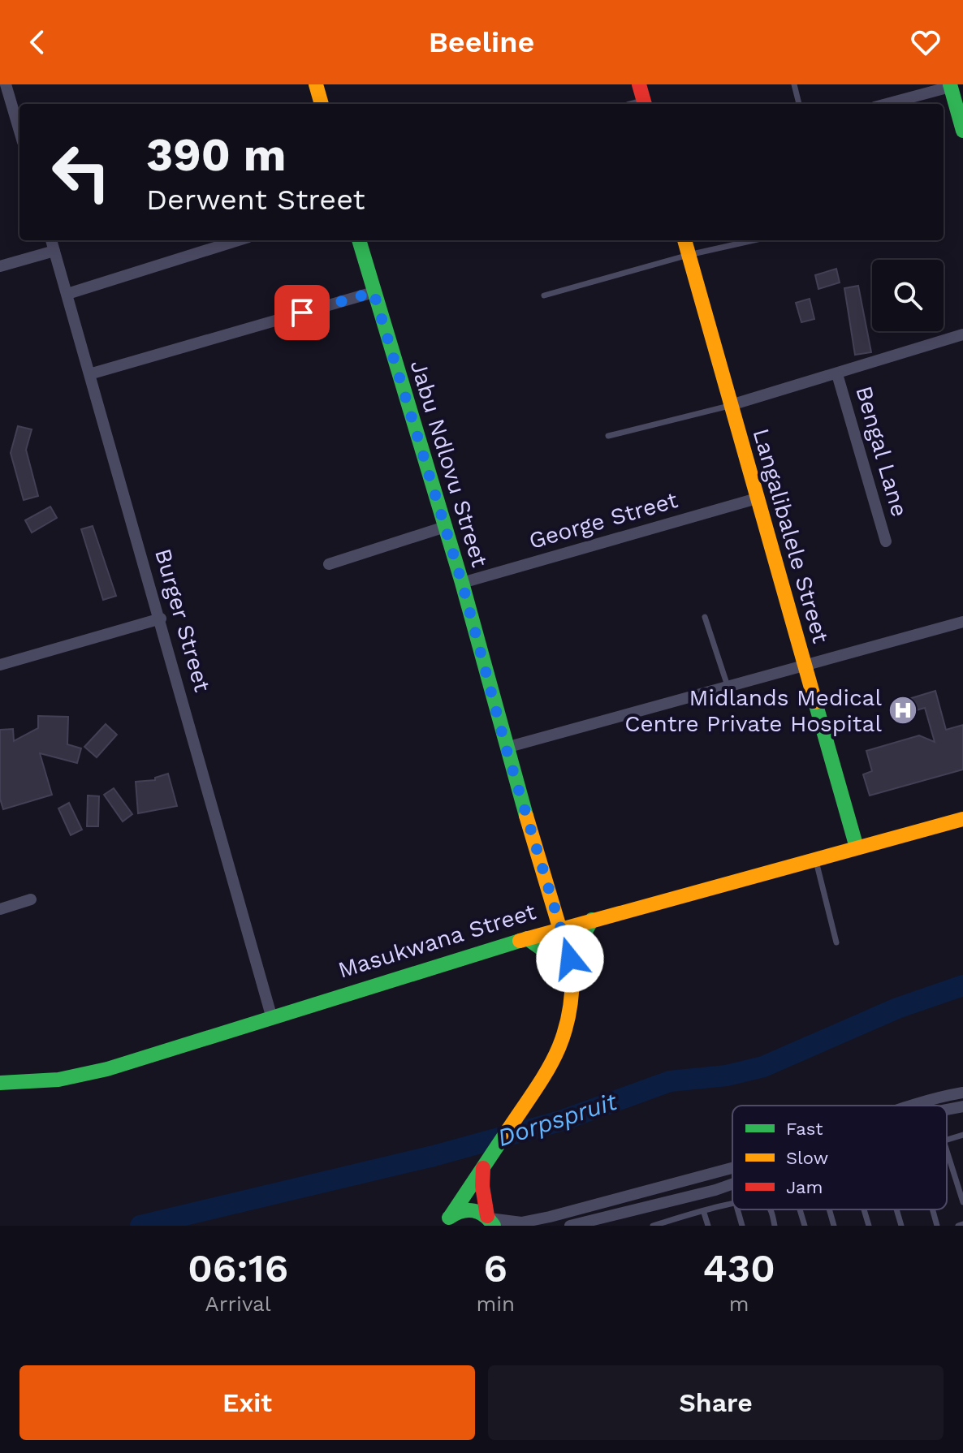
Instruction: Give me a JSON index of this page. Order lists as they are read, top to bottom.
{
  "streets": {
    "street": [
      "Bengal Lane",
      "Jabu Ndlovu Street",
      "George Street",
      "Langalibalele Street",
      "Burger Street",
      "Masukwana Street"
    ]
  },
  "crossings": [
    ["Jabu Ndlovu Street", "George Street"],
    ["Jabu Ndlovu Street", "Masukwana Street"],
    ["George Street", "Langalibalele Street"],
    ["Langalibalele Street", "Masukwana Street"],
    ["Burger Street", "Masukwana Street"]
  ],
  "water": ["Dorpspruit"],
  "places": {
    "hospital": ["Midlands Medical Centre Private Hospital"]
  },
  "legend": ["Fast", "Slow", "Jam"],
  "page": {
    "header": "Beeline",
    "turn": ["390 m", "Derwent Street"],
    "eta": [
      "06:16",
      "Arrival",
      "6",
      "min",
      "430",
      "m"
    ],
    "buttons": ["Exit", "Share"]
  }
}
